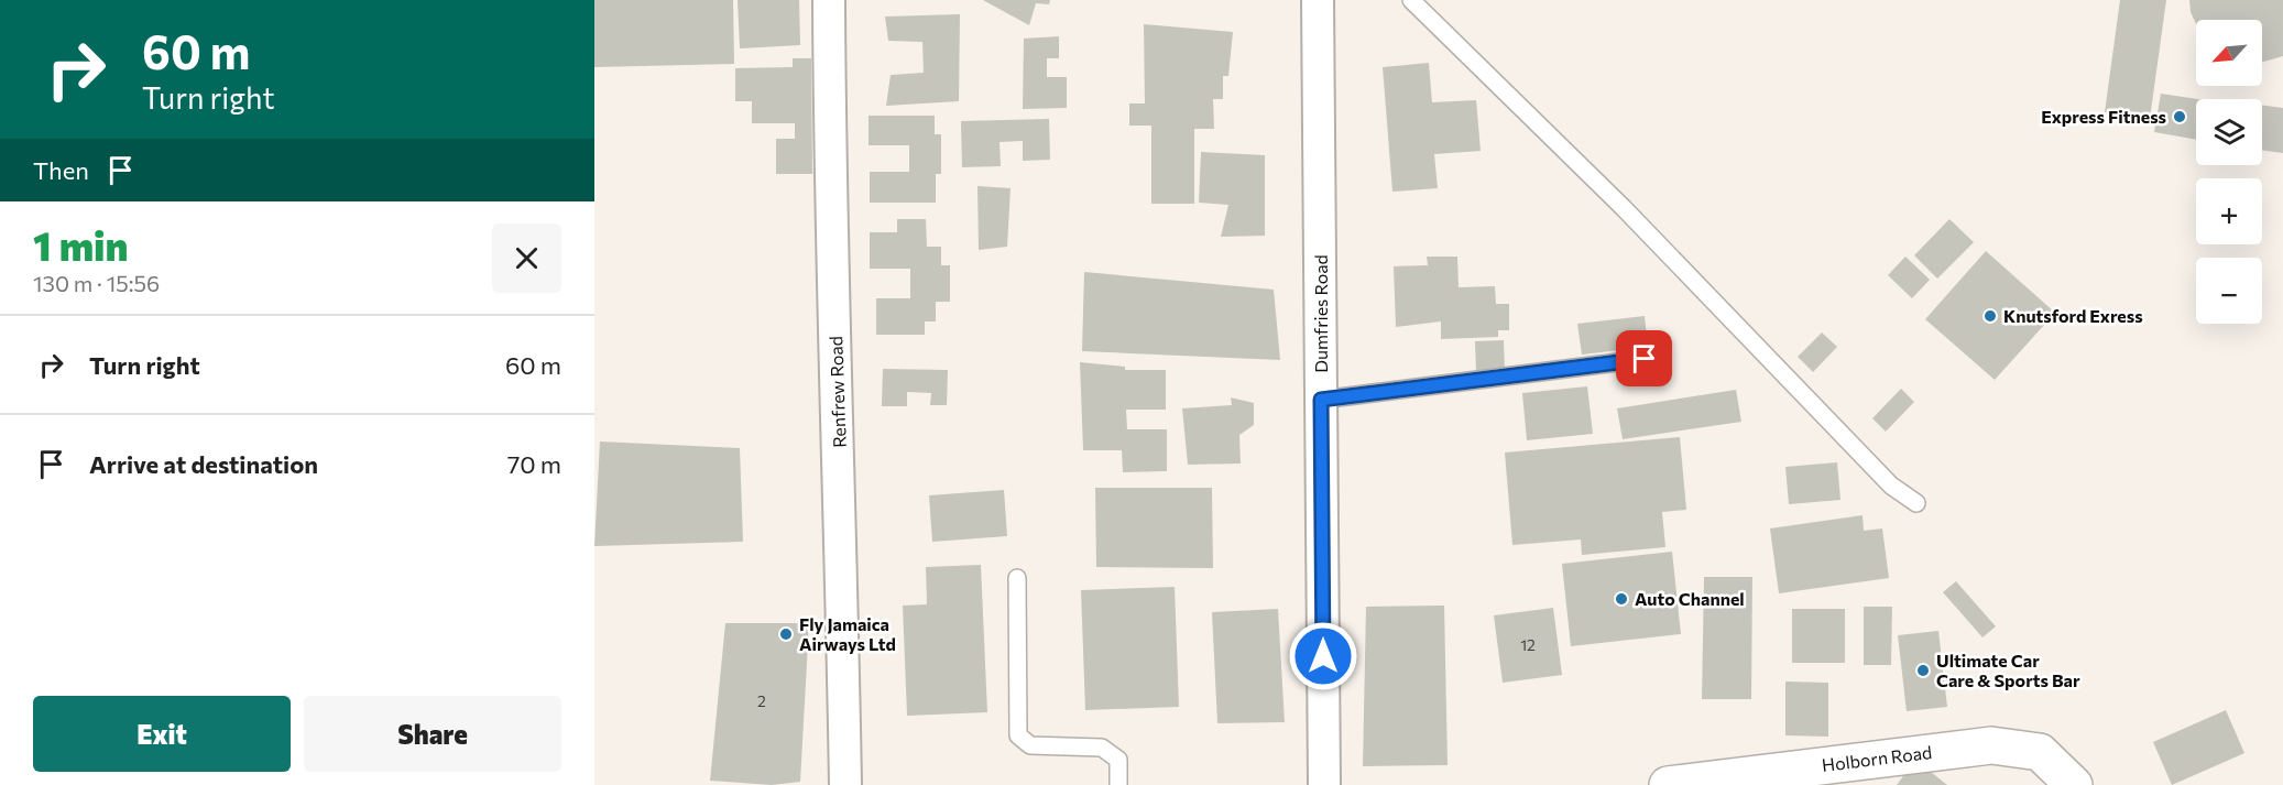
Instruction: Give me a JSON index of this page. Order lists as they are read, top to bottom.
{
  "streets": {
    "street": ["Dumfries Road", "Renfrew Road", "Holborn Road"]
  },
  "places": [
    "Express Fitness",
    "Knutsford Exress",
    "Auto Channel",
    "Fly Jamaica Airways Ltd",
    "Ultimate Car Care & Sports Bar"
  ],
  "house_numbers": ["12", "2"],
  "north": "bottom left",
  "page": {
    "turn": ["60 m", "Turn right"],
    "map_buttons": ["+", "−"],
    "then": "Then",
    "heading": ["1 min", "130 m · 15:56"],
    "list": [
      {
        "name": "Turn right",
        "value": "60 m"
      },
      {
        "name": "Arrive at destination",
        "value": "70 m"
      }
    ],
    "buttons": ["Exit", "Share"]
  }
}
